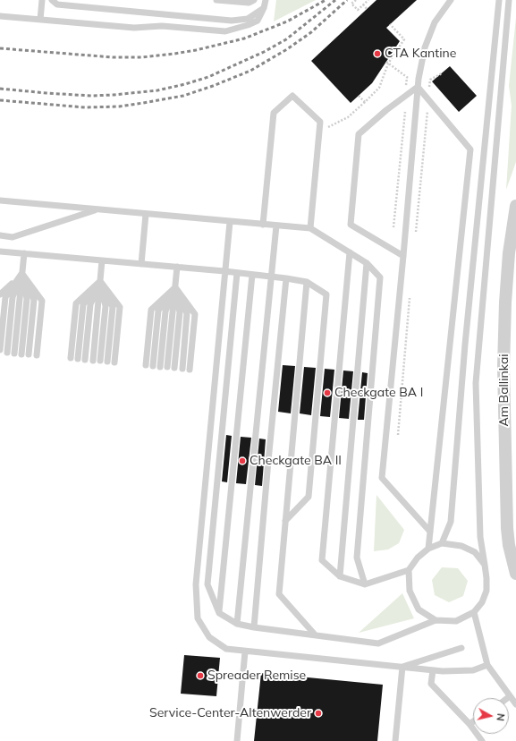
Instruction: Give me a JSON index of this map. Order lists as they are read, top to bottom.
{
  "streets": {
    "street": ["Am Ballinkai"]
  },
  "places": [
    "CTA Kantine",
    "Checkgate BA I",
    "Checkgate BA II",
    "Spreader Remise",
    "Service-Center-Altenwerder"
  ],
  "north": "right"
}
